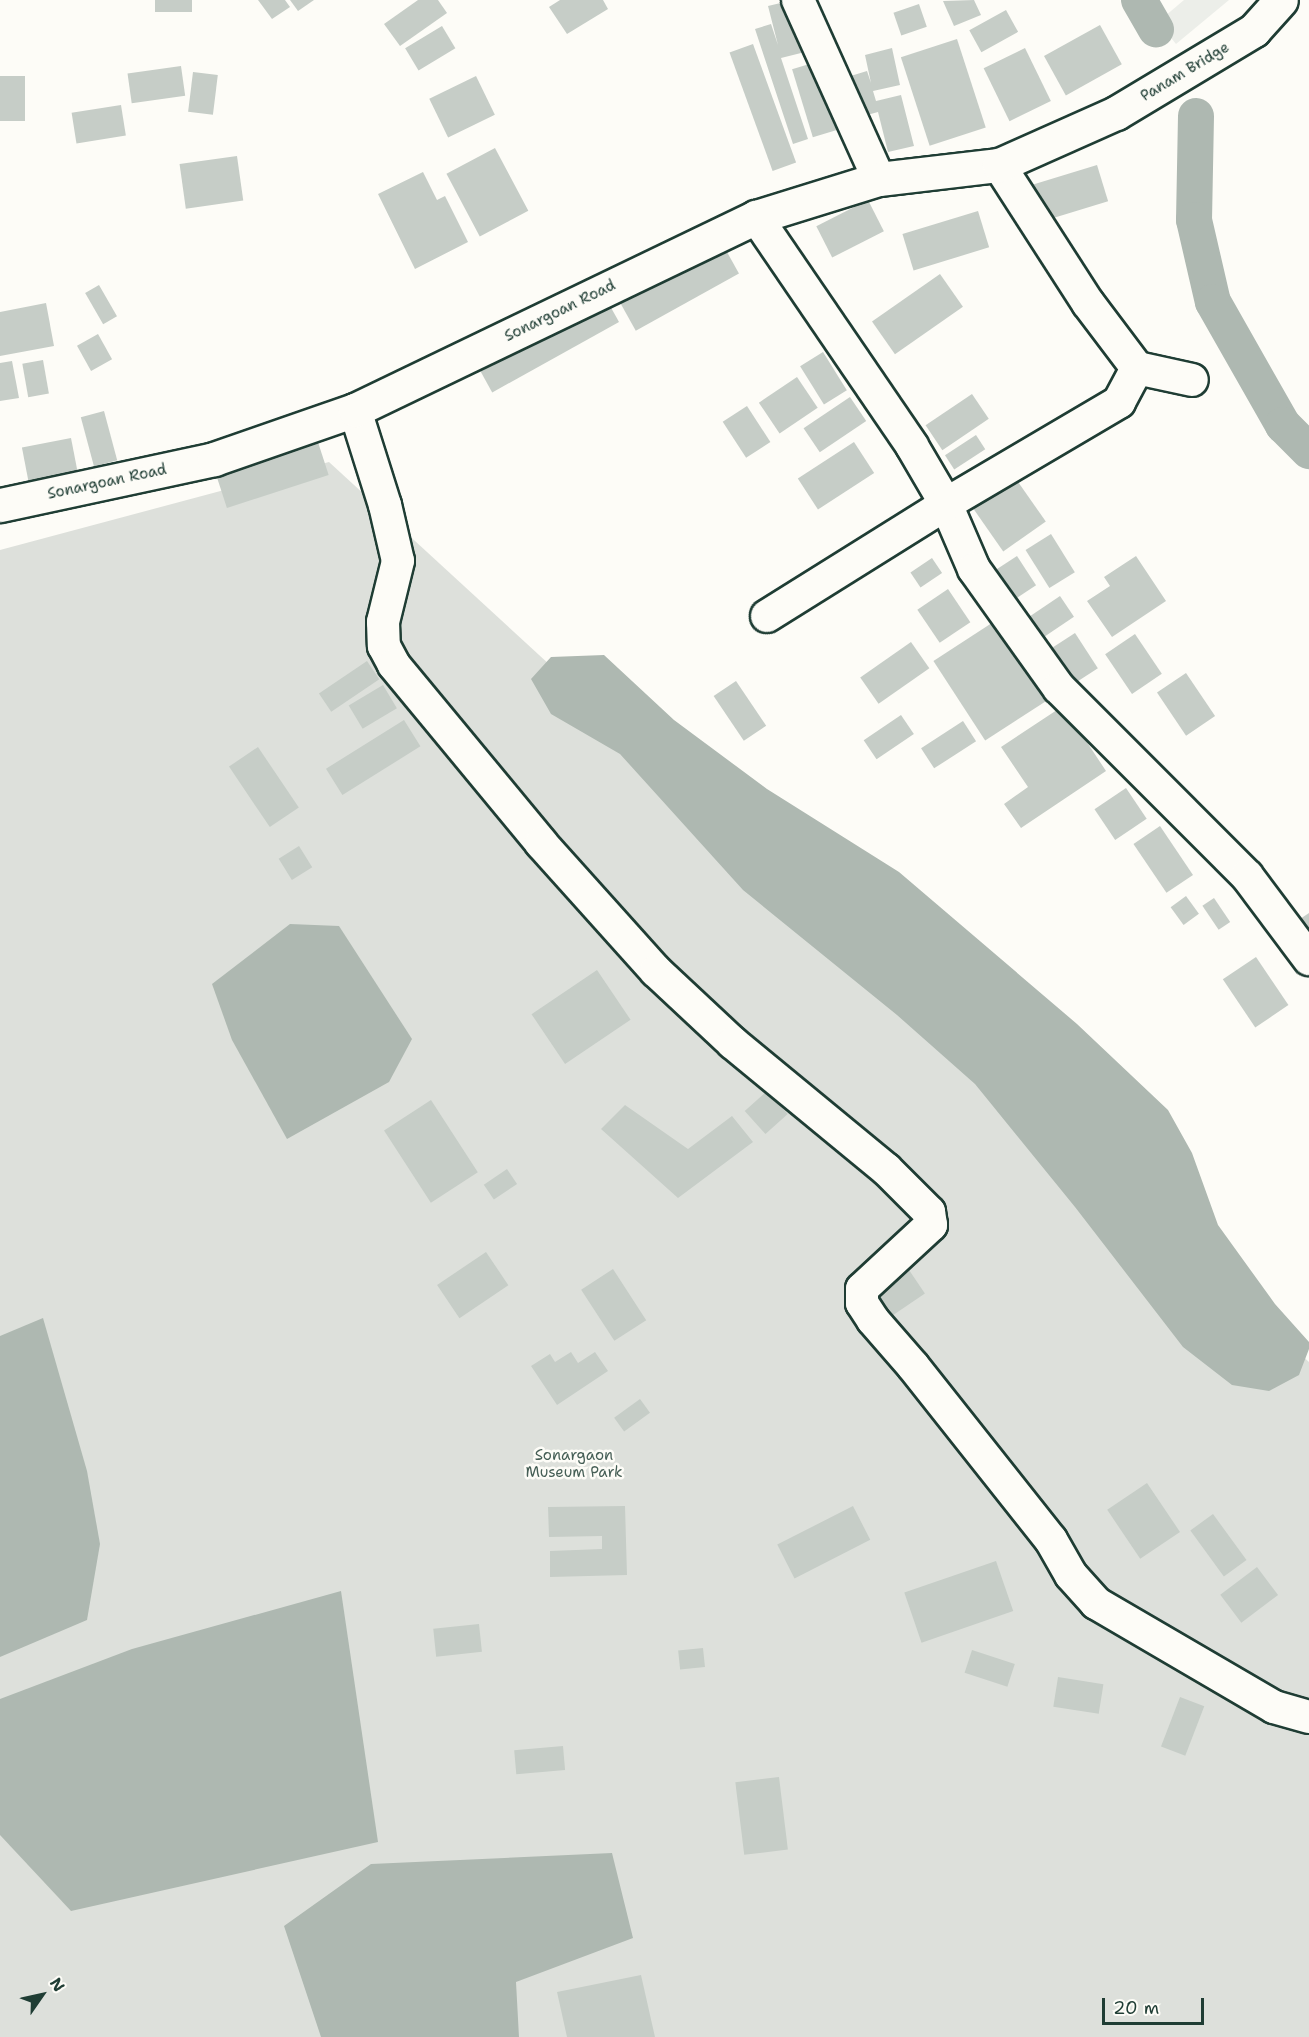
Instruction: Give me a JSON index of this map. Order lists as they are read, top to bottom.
{
  "streets": {
    "main road": ["Panam Bridge", "Sonargoan Road"]
  },
  "crossings": [
    ["Panam Bridge", "Sonargoan Road"]
  ],
  "parks": ["Sonargaon Museum Park"],
  "scale_bar": "20 m",
  "north": "top right"
}
